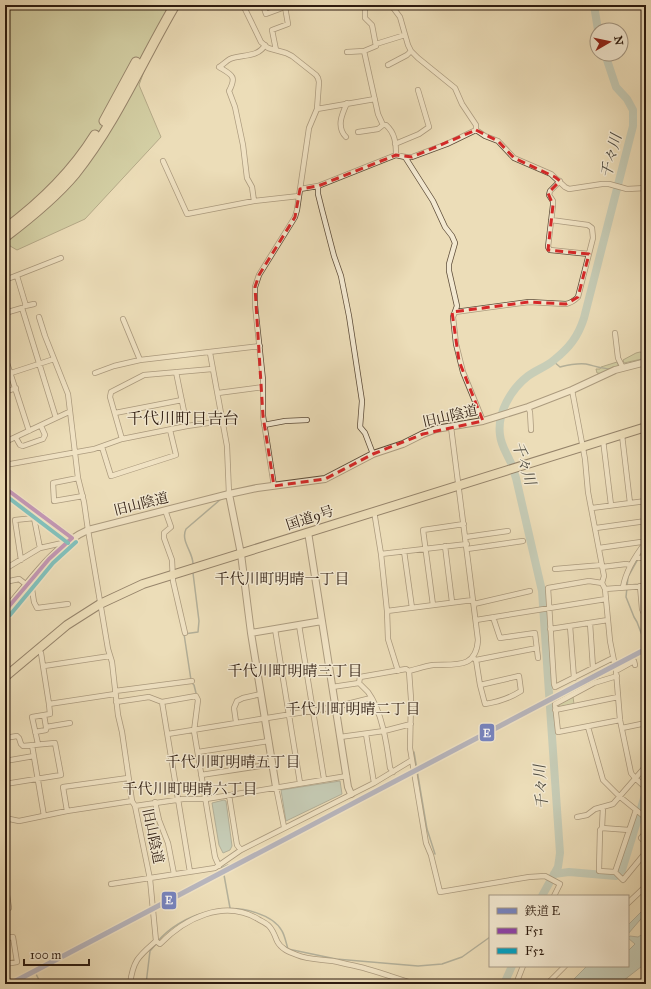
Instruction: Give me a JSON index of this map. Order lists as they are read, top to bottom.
{
  "streets": {
    "highway": ["国道9号"],
    "street": ["旧山陰道"]
  },
  "crossings": [
    ["旧山陰道", "国道9号"]
  ],
  "districts": [
    "千代川町日吉台",
    "千代川町明晴一丁目",
    "千代川町明晴三丁目",
    "千代川町明晴二丁目",
    "千代川町明晴五丁目",
    "千代川町明晴六丁目"
  ],
  "water": ["千々川"],
  "lines": ["transit line F51", "transit line F52", "rail line E"],
  "legend": ["鉄道 E", "F51", "F52"],
  "scale_bar": "100 m",
  "north": "right"
}
